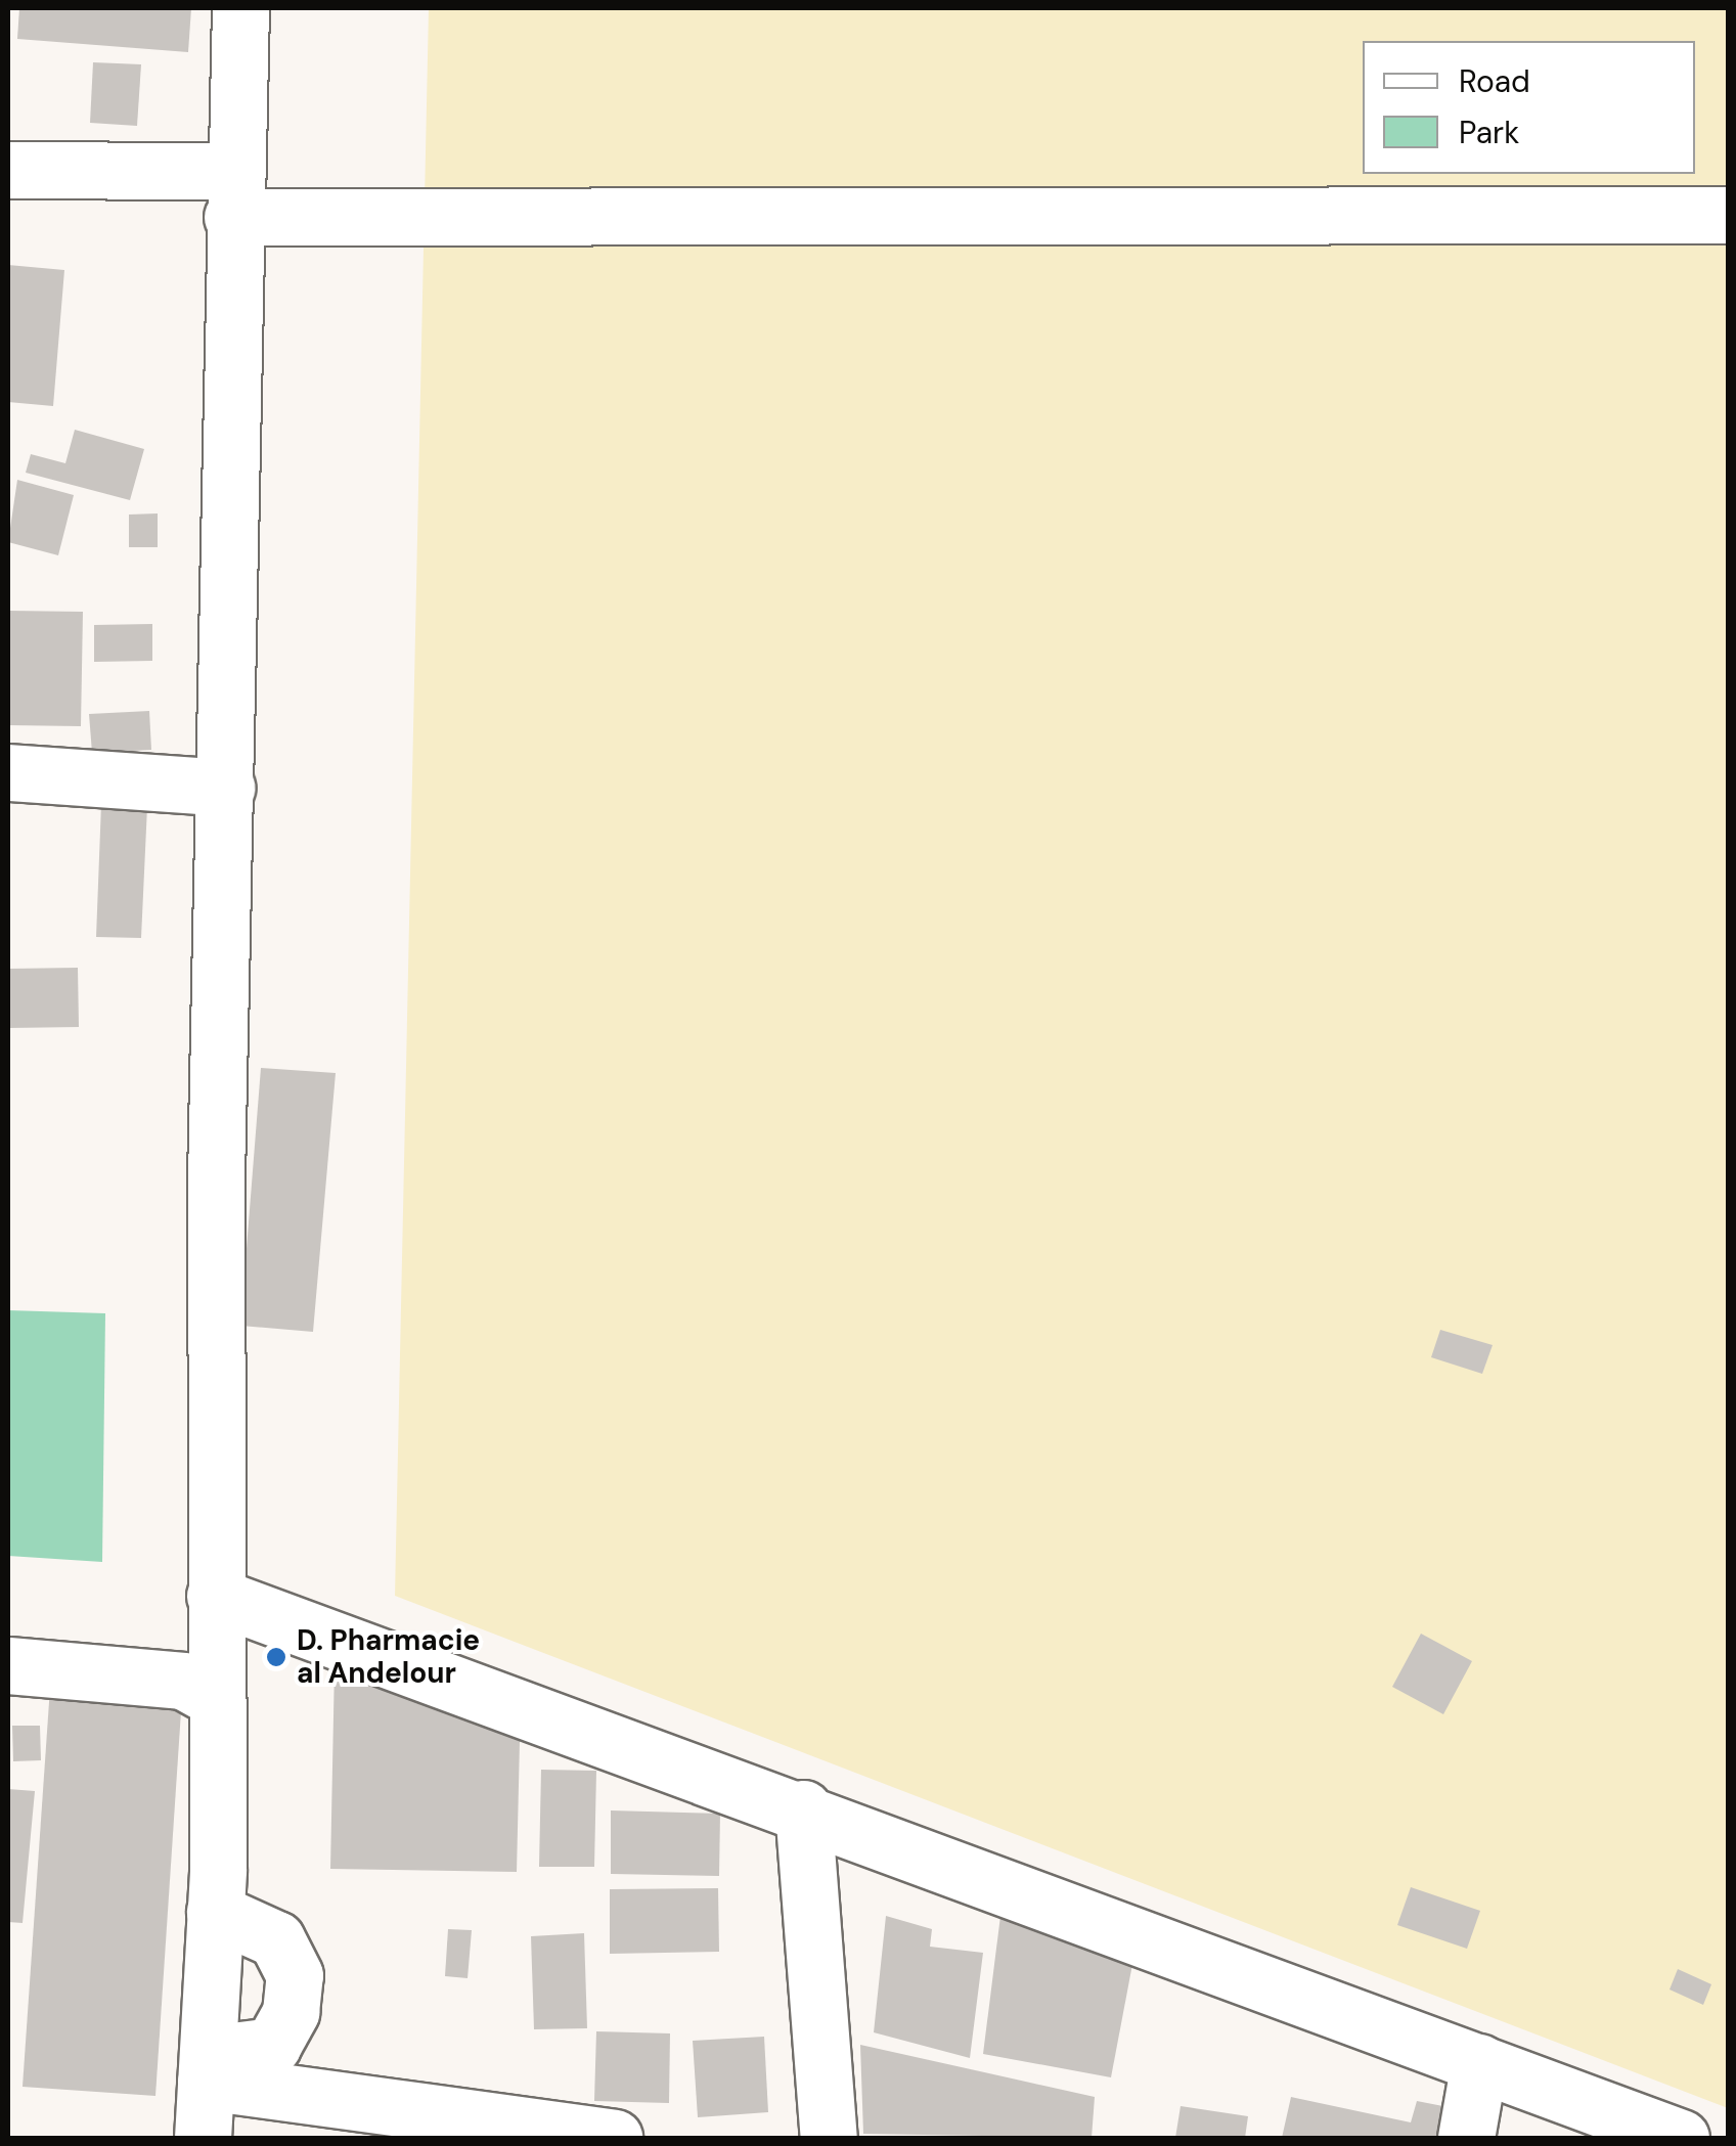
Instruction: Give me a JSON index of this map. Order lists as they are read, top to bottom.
{
  "places": ["D. Pharmacie al Andelour"],
  "legend": ["Road", "Park"]
}
